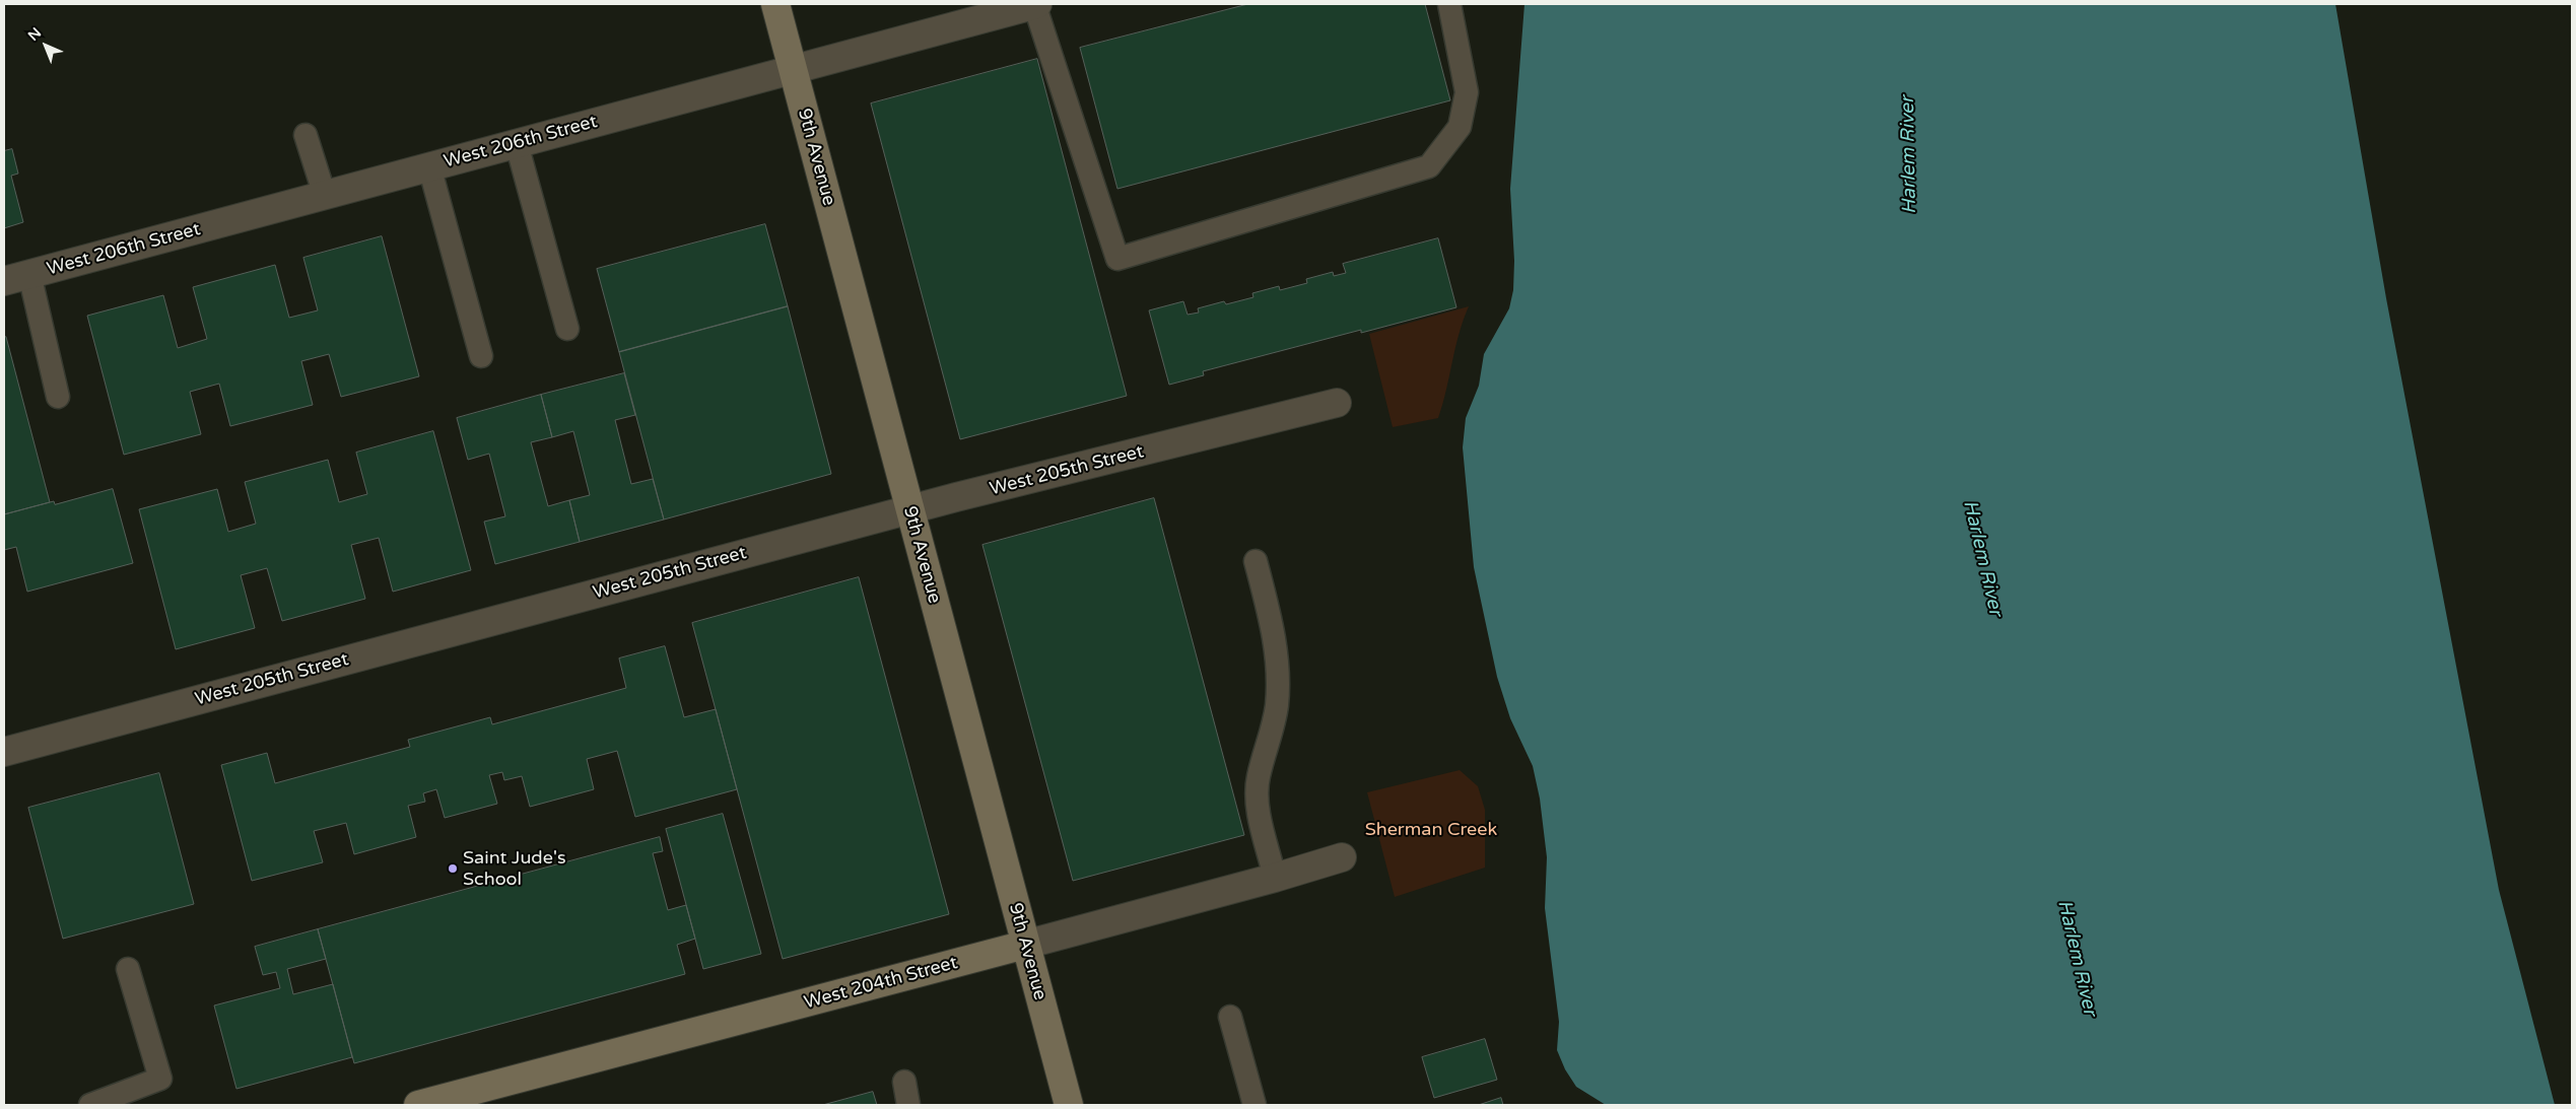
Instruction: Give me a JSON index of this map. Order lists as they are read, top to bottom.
{
  "streets": {
    "street": [
      "West 206th Street",
      "9th Avenue",
      "West 205th Street",
      "West 204th Street"
    ]
  },
  "crossings": [
    ["West 206th Street", "9th Avenue"],
    ["9th Avenue", "West 205th Street"],
    ["9th Avenue", "West 204th Street"]
  ],
  "water": ["Harlem River"],
  "parks": ["Sherman Creek"],
  "places": ["Saint Jude's School"],
  "north": "top left"
}
